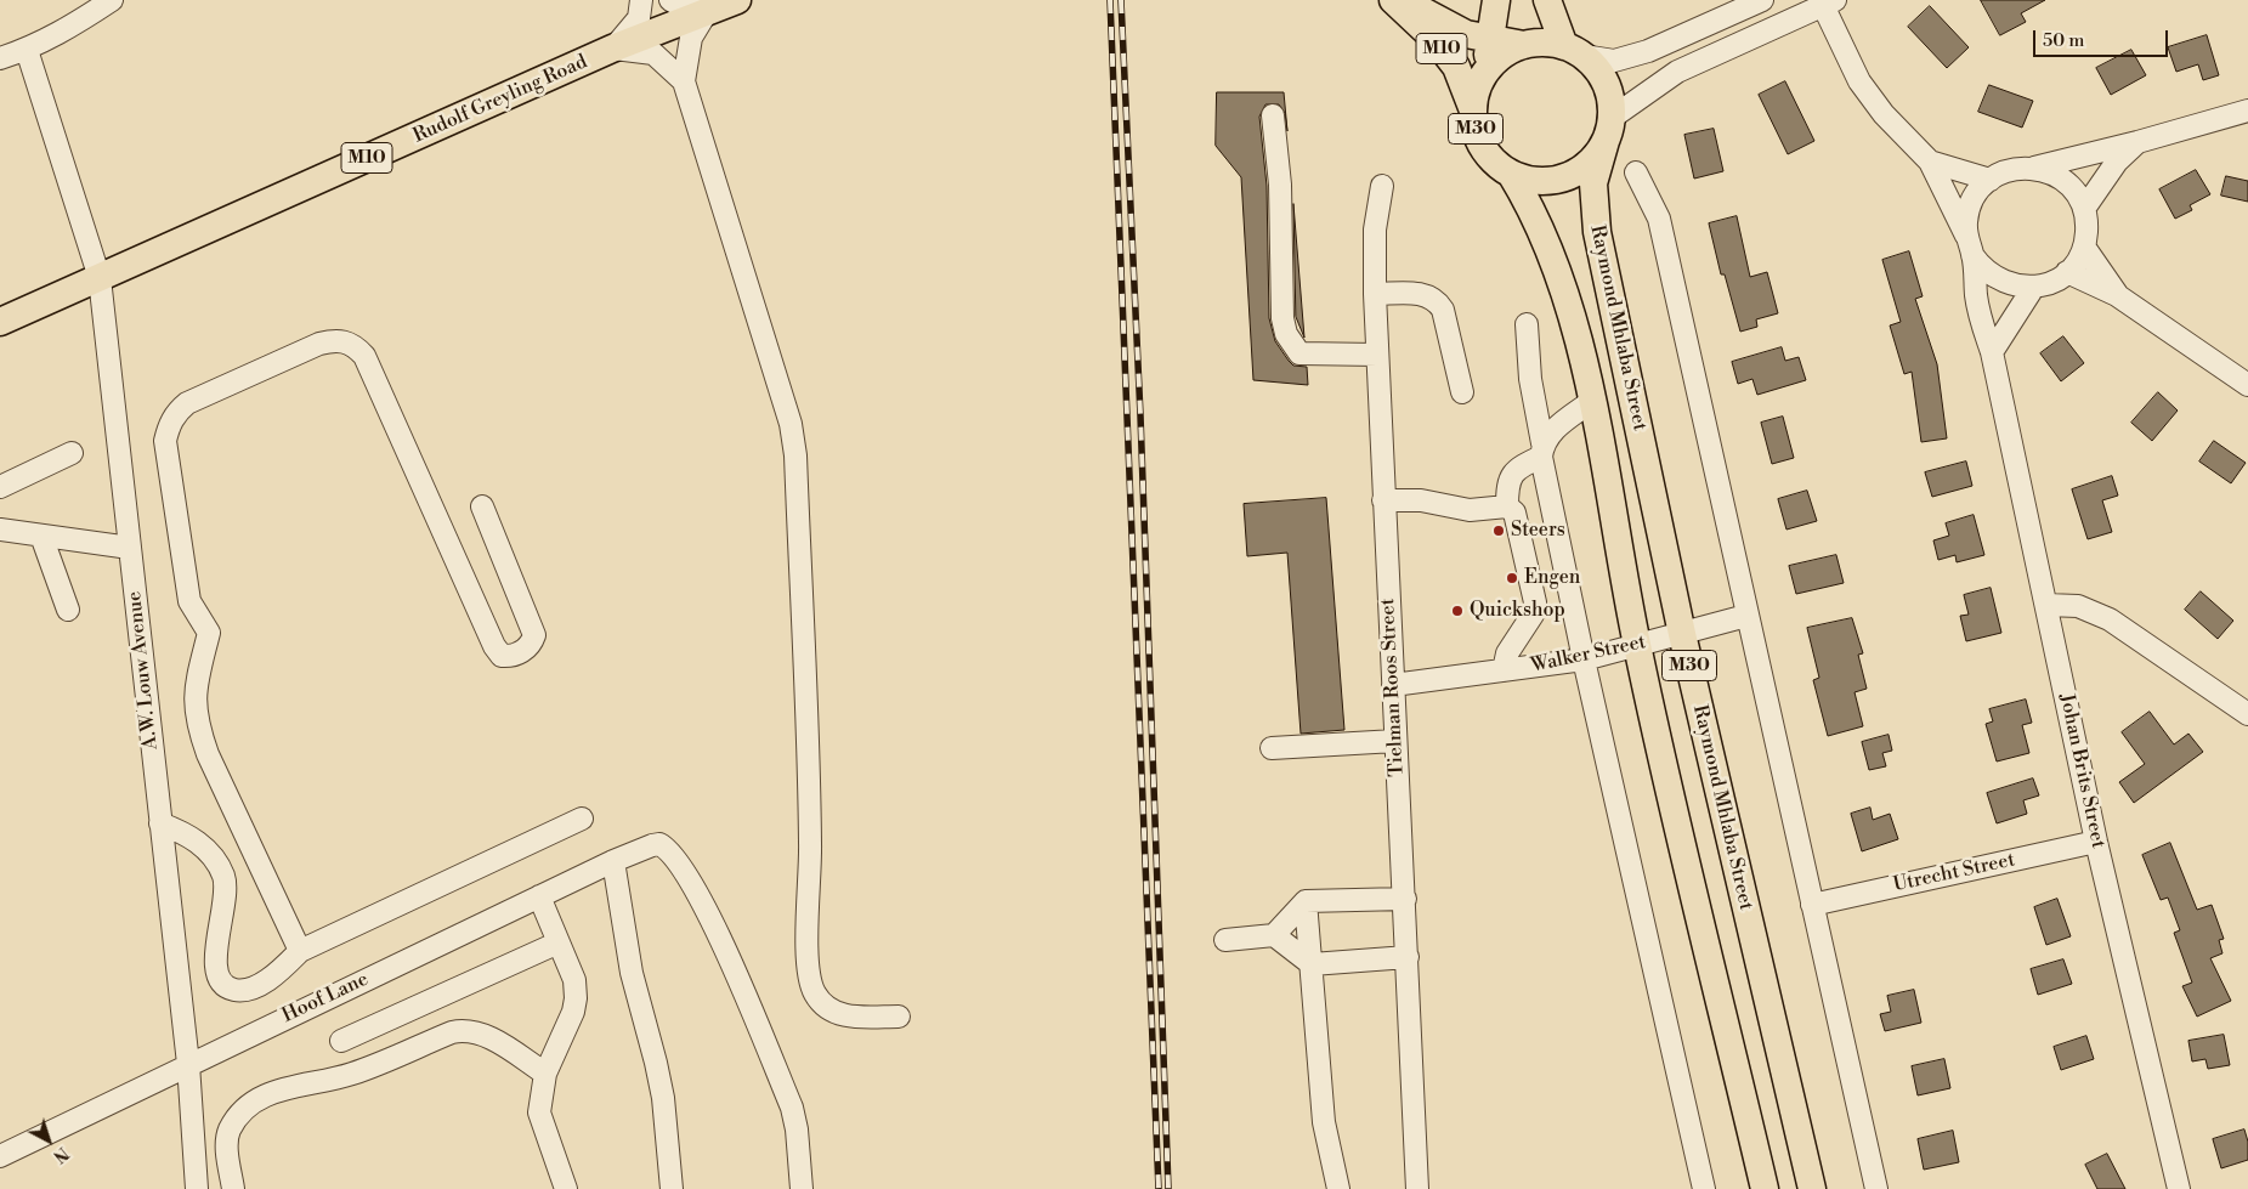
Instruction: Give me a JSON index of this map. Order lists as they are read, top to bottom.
{
  "streets": {
    "main road": [
      "M10",
      "Rudolf Greyling Road",
      "M30",
      "Raymond Mhlaba Street"
    ],
    "street": [
      "Walker Street",
      "A.W. Louw Avenue",
      "Tielman Roos Street",
      "Johan Brits Street",
      "Utrecht Street",
      "Hoof Lane"
    ]
  },
  "crossings": [
    ["M10", "Raymond Mhlaba Street"],
    ["Rudolf Greyling Road", "A.W. Louw Avenue"],
    ["Raymond Mhlaba Street", "Walker Street"],
    ["Walker Street", "Tielman Roos Street"],
    ["A.W. Louw Avenue", "Hoof Lane"],
    ["Johan Brits Street", "Utrecht Street"]
  ],
  "places": ["Steers", "Engen", "Quickshop"],
  "scale_bar": "50 m",
  "north": "bottom right"
}
